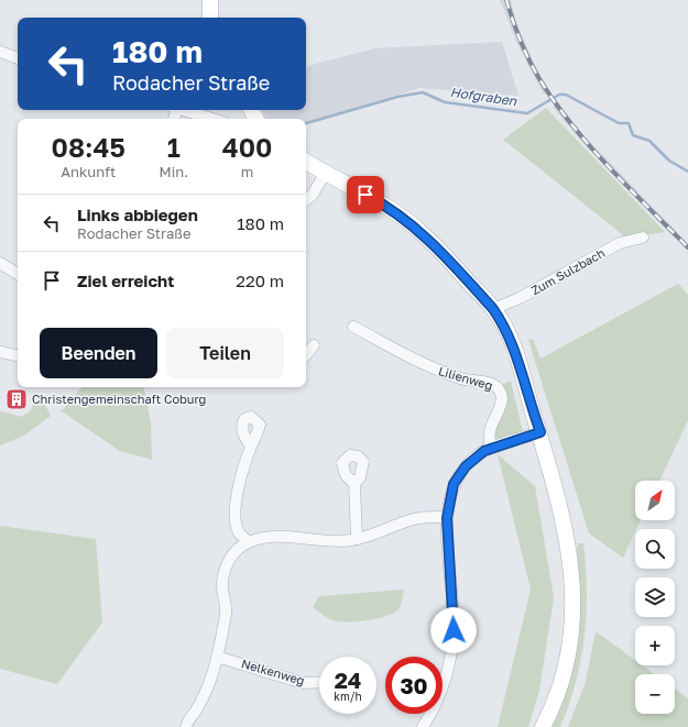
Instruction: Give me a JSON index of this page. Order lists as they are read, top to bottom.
{
  "streets": {
    "street": ["Zum Sulzbach", "Lilienweg", "Nelkenweg"]
  },
  "water": ["Hofgraben"],
  "places": {
    "building": ["Christengemeinschaft Coburg"]
  },
  "north": "top right",
  "page": {
    "turn": ["180 m", "Rodacher Straße"],
    "eta": [
      "08:45",
      "Ankunft",
      "1",
      "Min.",
      "400",
      "m"
    ],
    "list": [
      {
        "name": "Links abbiegen",
        "note": "Rodacher Straße",
        "value": "180 m"
      },
      {
        "name": "Ziel erreicht",
        "value": "220 m"
      }
    ],
    "buttons": ["Beenden", "Teilen"],
    "map_buttons": ["+", "−"],
    "speed": "24 km/h",
    "limit": "30"
  }
}
